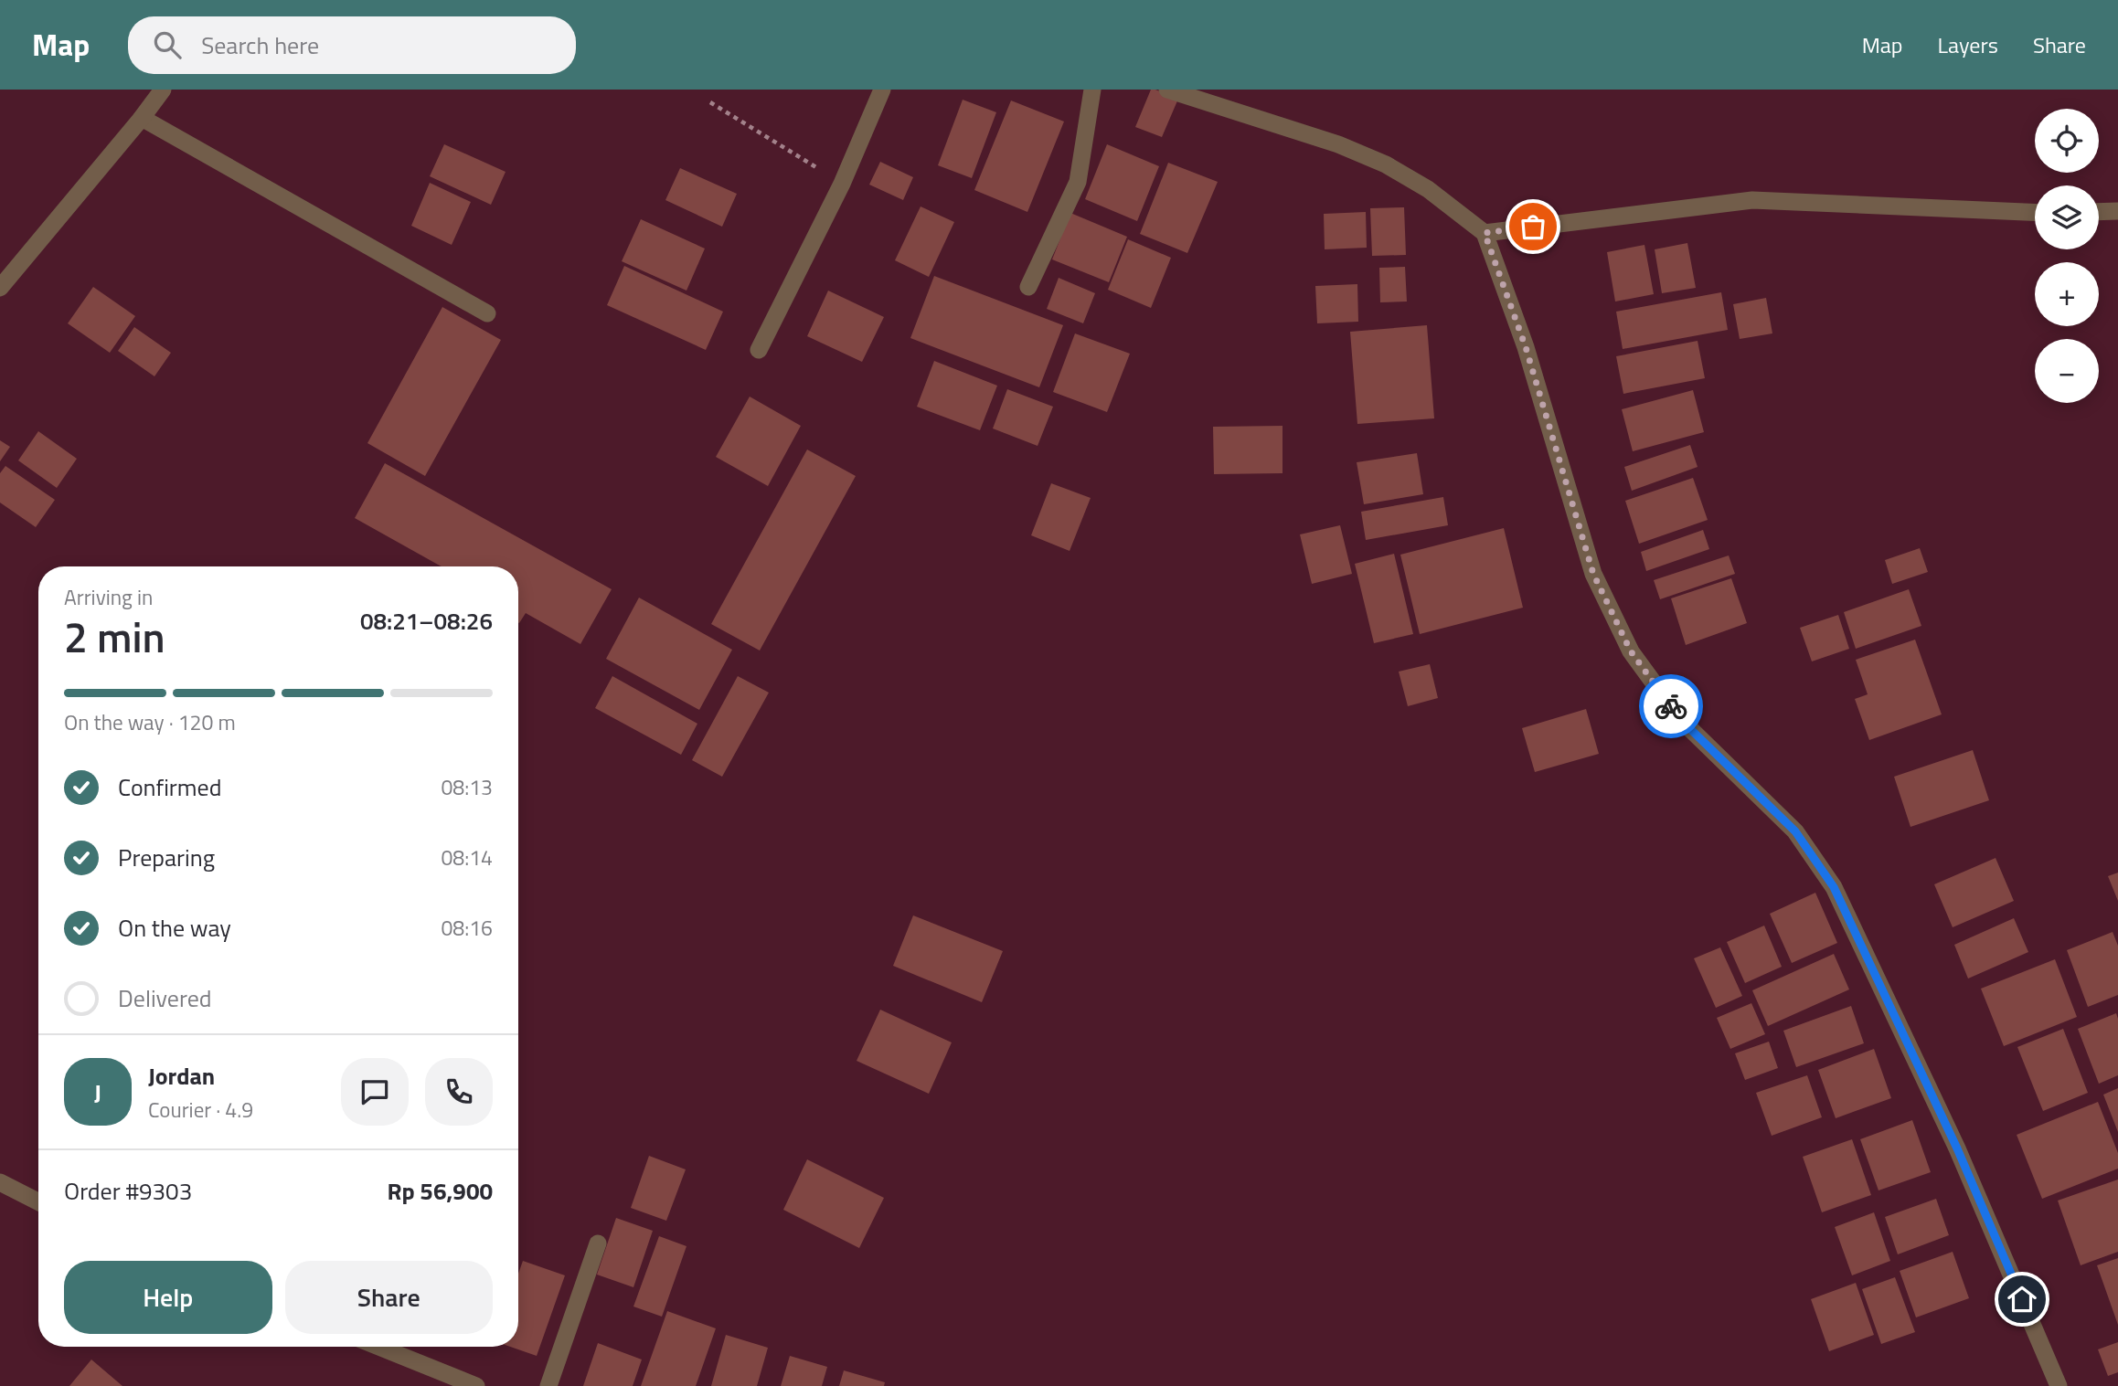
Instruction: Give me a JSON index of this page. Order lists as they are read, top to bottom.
{
  "page": {
    "header": "Map",
    "search": "Search here",
    "nav": ["Map", "Layers", "Share"],
    "map_buttons": ["+", "−"],
    "heading": ["2 min", "Arriving in", "08:21–08:26"],
    "panel": [
      "Jordan",
      "Courier · 4.9",
      "Order #9303",
      "Rp 56,900"
    ],
    "bar": "On the way · 120 m",
    "list": [
      ["Confirmed", "08:13"],
      ["Preparing", "08:14"],
      ["On the way", "08:16"],
      "Delivered"
    ],
    "round": "J",
    "buttons": ["Help", "Share"]
  }
}
